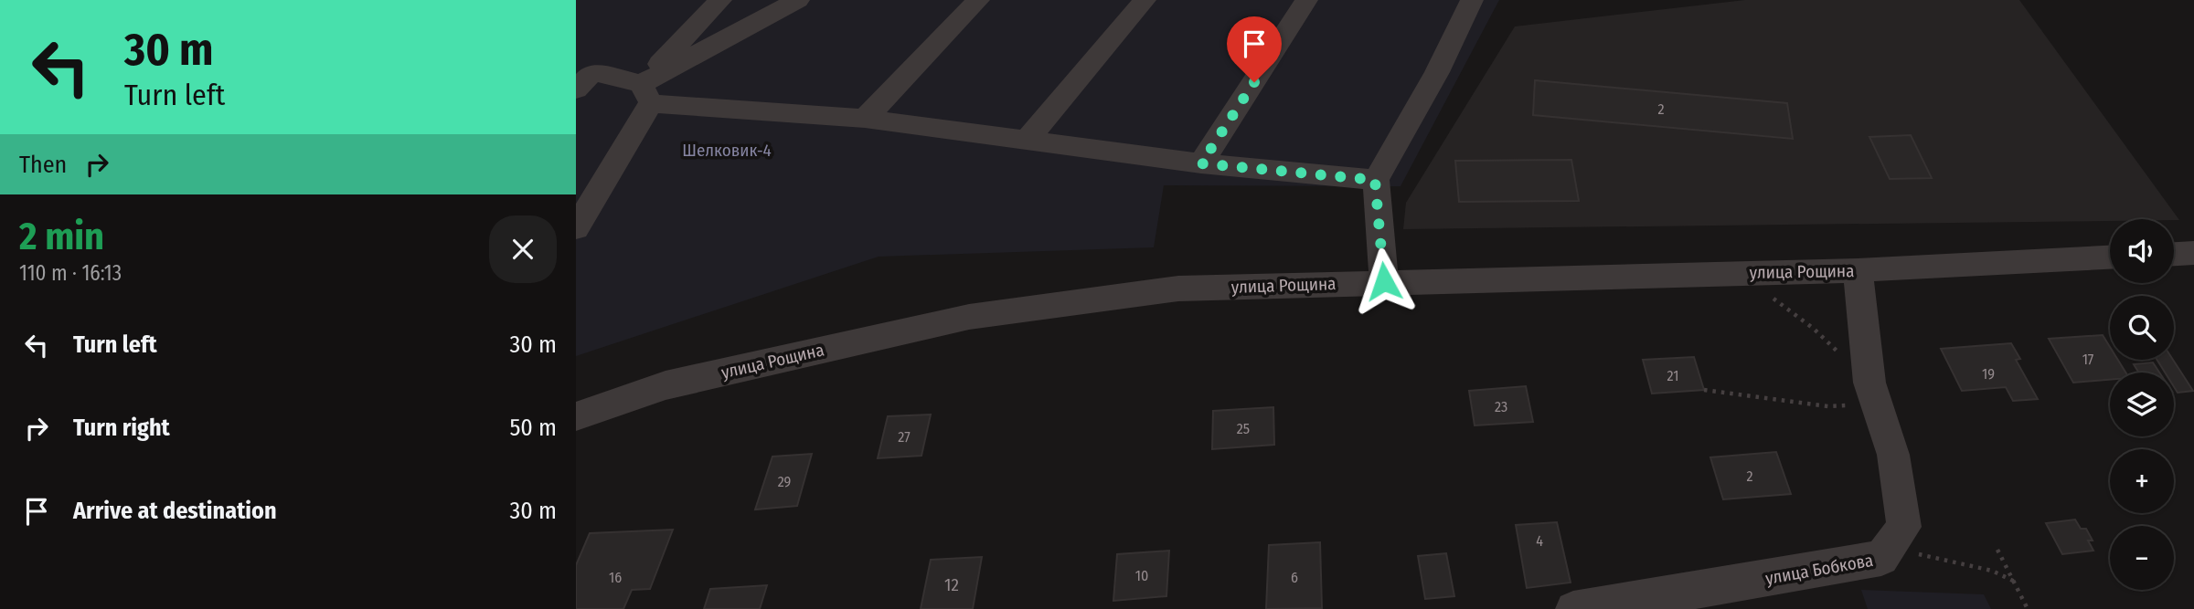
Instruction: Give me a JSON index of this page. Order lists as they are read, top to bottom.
{
  "streets": {
    "street": ["улица Рощина", "улица Бобкова"]
  },
  "crossings": [
    ["улица Рощина", "улица Бобкова"]
  ],
  "parks": ["Шелковик-4"],
  "house_numbers": [
    "2",
    "17",
    "19",
    "21",
    "23",
    "25",
    "27",
    "2",
    "29",
    "4",
    "10",
    "16",
    "6",
    "12"
  ],
  "page": {
    "turn": ["30 m", "Turn left"],
    "then": "Then",
    "heading": ["2 min", "110 m · 16:13"],
    "map_buttons": ["+", "−"],
    "list": [
      {
        "name": "Turn left",
        "value": "30 m"
      },
      {
        "name": "Turn right",
        "value": "50 m"
      },
      {
        "name": "Arrive at destination",
        "value": "30 m"
      }
    ]
  }
}
